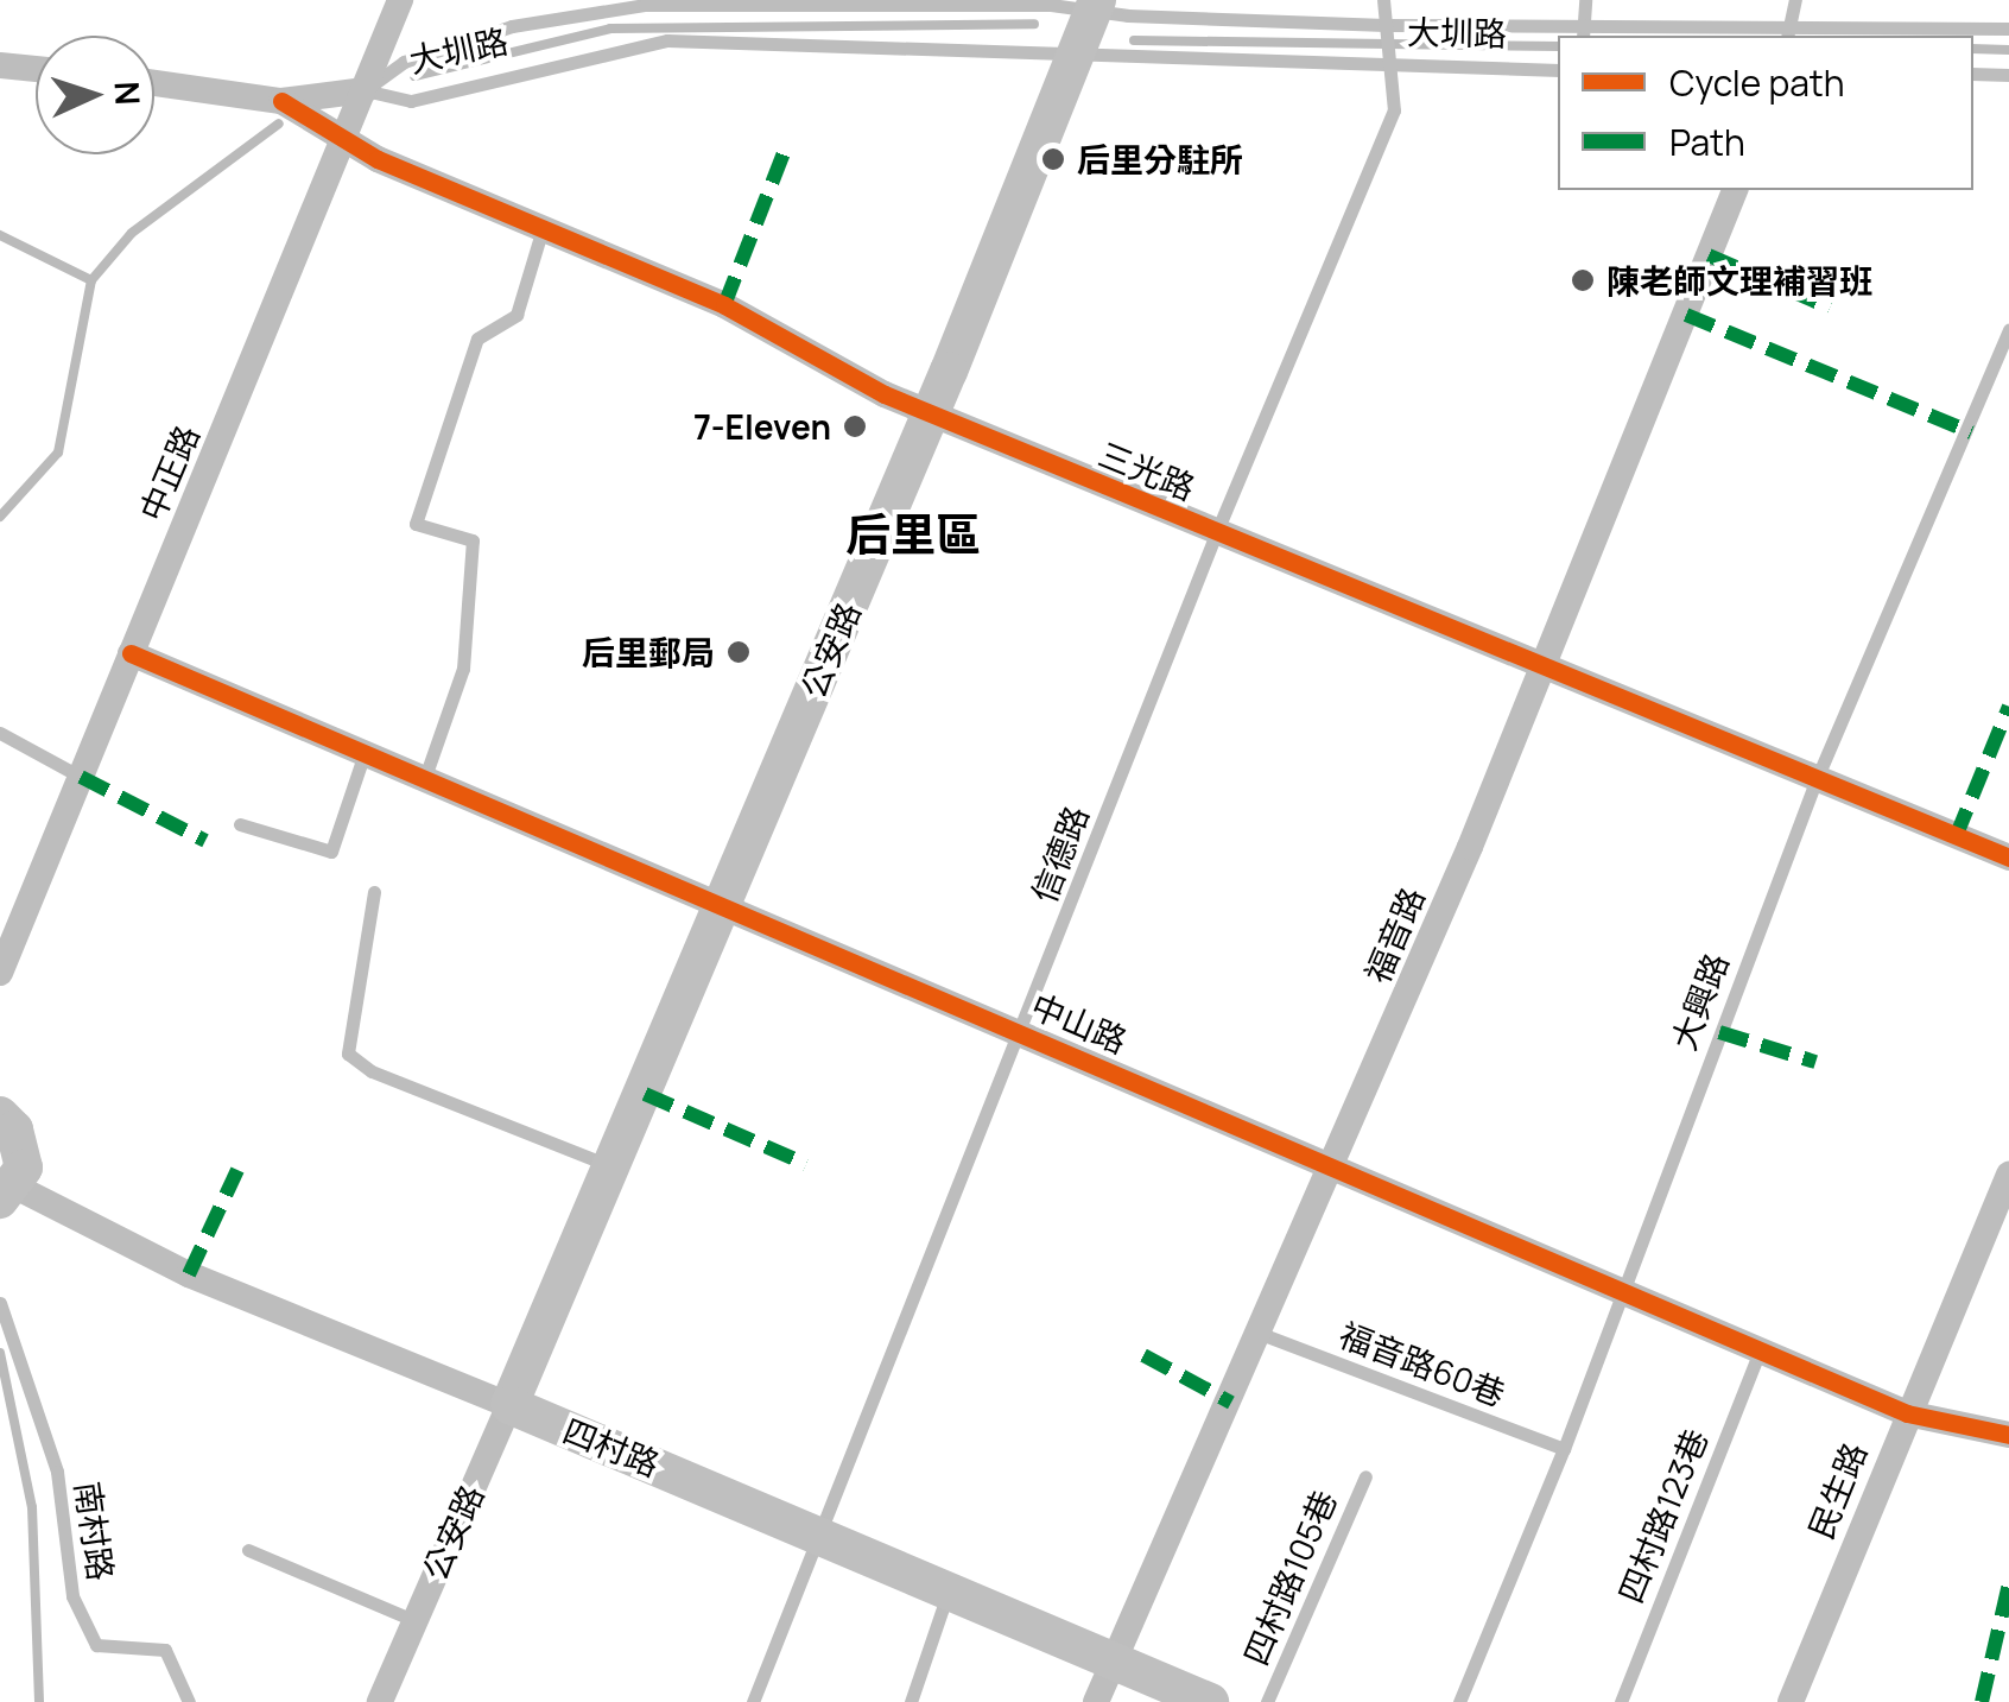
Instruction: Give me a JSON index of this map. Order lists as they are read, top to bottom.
{
  "streets": {
    "main road": ["公安路", "四村路"],
    "street": [
      "大圳路",
      "三光路",
      "中正路",
      "福音路",
      "中山路",
      "民生路"
    ],
    "lane": [
      "信德路",
      "大興路",
      "福音路60巷",
      "四村路123巷",
      "南村路",
      "四村路105巷"
    ]
  },
  "crossings": [
    ["大圳路", "三光路"],
    ["大圳路", "中正路"],
    ["大圳路", "公安路"],
    ["大圳路", "信德路"],
    ["三光路", "中正路"],
    ["三光路", "公安路"],
    ["三光路", "信德路"],
    ["三光路", "福音路"],
    ["三光路", "大興路"],
    ["中正路", "中山路"],
    ["公安路", "中山路"],
    ["公安路", "四村路"],
    ["信德路", "中山路"],
    ["信德路", "四村路"],
    ["福音路", "中山路"],
    ["福音路", "福音路60巷"],
    ["福音路", "四村路"],
    ["大興路", "中山路"],
    ["大興路", "福音路60巷"],
    ["中山路", "民生路"],
    ["中山路", "四村路123巷"]
  ],
  "districts": ["后里區"],
  "places": [
    "后里分駐所",
    "陳老師文理補習班",
    "7-Eleven",
    "后里郵局"
  ],
  "legend": ["Cycle path", "Path"],
  "north": "right"
}
